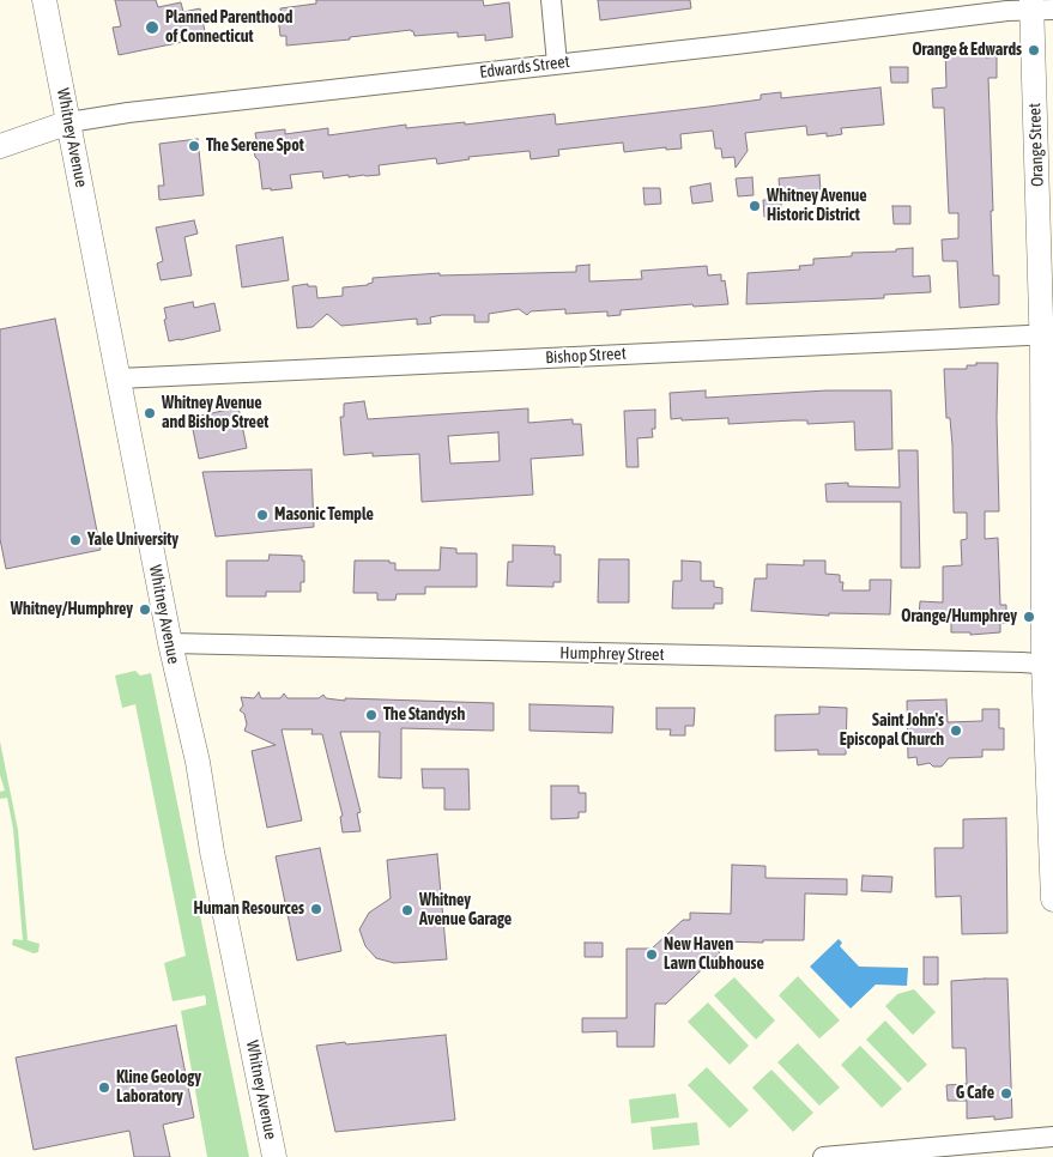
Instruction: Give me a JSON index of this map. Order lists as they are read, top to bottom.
{
  "streets": {
    "main road": ["Edwards Street", "Whitney Avenue", "Orange Street"],
    "street": ["Bishop Street", "Humphrey Street"]
  },
  "crossings": [
    ["Edwards Street", "Whitney Avenue"],
    ["Edwards Street", "Orange Street"],
    ["Whitney Avenue", "Bishop Street"],
    ["Whitney Avenue", "Humphrey Street"],
    ["Orange Street", "Bishop Street"],
    ["Orange Street", "Humphrey Street"]
  ],
  "places": [
    "Planned Parenthood of Connecticut",
    "Orange & Edwards",
    "The Serene Spot",
    "Whitney Avenue Historic District",
    "Whitney Avenue and Bishop Street",
    "Masonic Temple",
    "Yale University",
    "Whitney/Humphrey",
    "Orange/Humphrey",
    "The Standysh",
    "Saint John's Episcopal Church",
    "Human Resources",
    "Whitney Avenue Garage",
    "New Haven Lawn Clubhouse",
    "Kline Geology Laboratory",
    "G Cafe"
  ]
}
